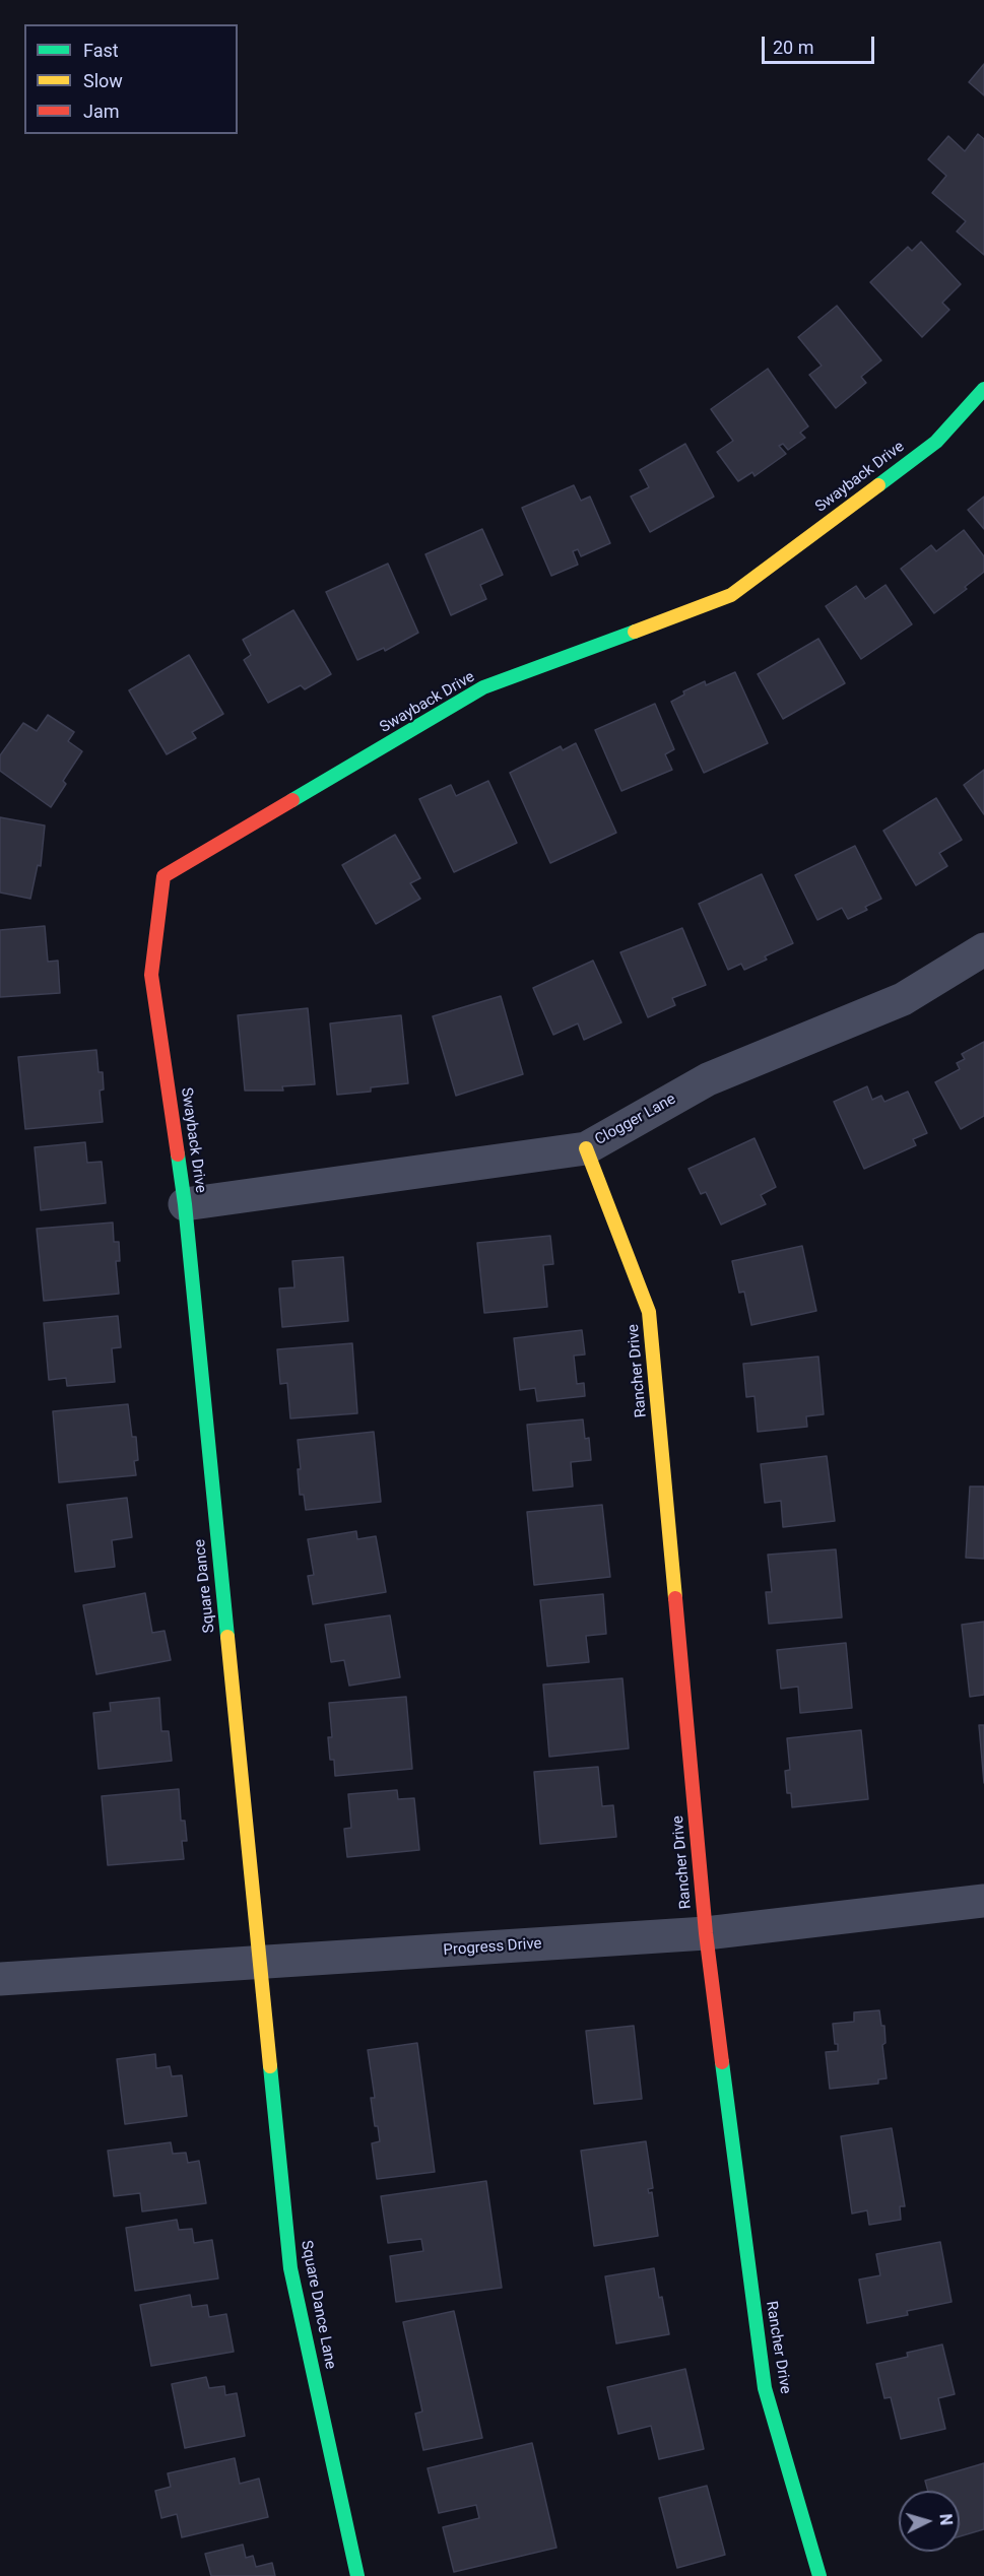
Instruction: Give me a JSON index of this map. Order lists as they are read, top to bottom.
{
  "streets": {
    "street": [
      "Swayback Drive",
      "Clogger Lane",
      "Rancher Drive",
      "Square Dance",
      "Progress Drive",
      "Square Dance Lane"
    ]
  },
  "crossings": [
    ["Swayback Drive", "Clogger Lane"],
    ["Swayback Drive", "Square Dance"],
    ["Clogger Lane", "Rancher Drive"],
    ["Clogger Lane", "Square Dance"],
    ["Rancher Drive", "Progress Drive"],
    ["Square Dance", "Progress Drive"],
    ["Square Dance", "Square Dance Lane"],
    ["Progress Drive", "Square Dance Lane"]
  ],
  "legend": ["Fast", "Slow", "Jam"],
  "scale_bar": "20 m",
  "north": "right"
}
